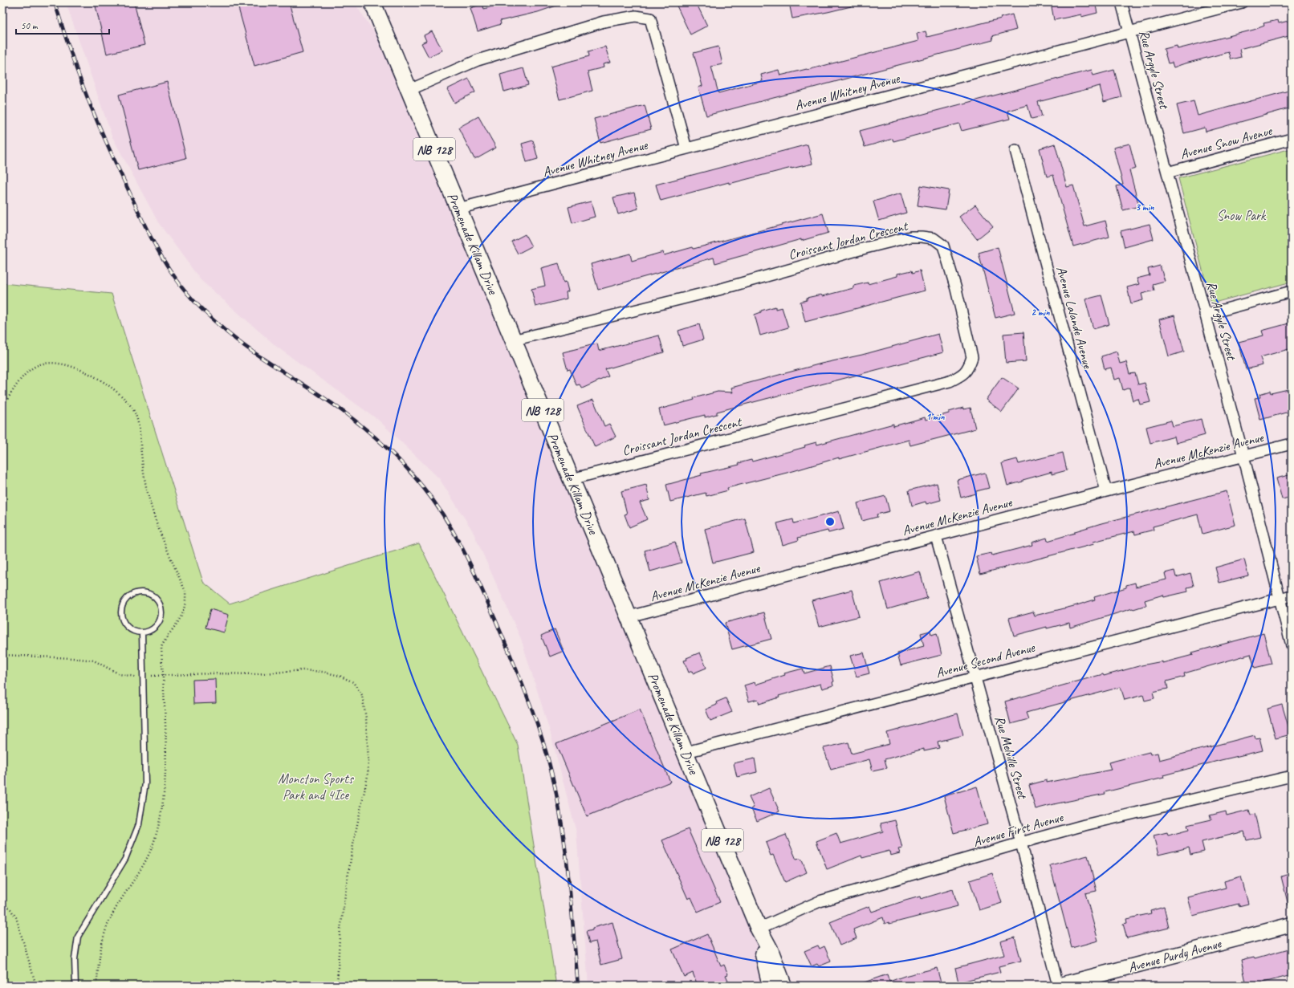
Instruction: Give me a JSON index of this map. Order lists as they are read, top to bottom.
{
  "streets": {
    "main road": ["NB 128", "Promenade Killam Drive"],
    "street": [
      "Rue Argyle Street",
      "Avenue Whitney Avenue",
      "Avenue Snow Avenue",
      "Croissant Jordan Crescent",
      "Avenue Lalande Avenue",
      "Avenue McKenzie Avenue",
      "Avenue Second Avenue",
      "Rue Melville Street",
      "Avenue First Avenue",
      "Avenue Purdy Avenue"
    ]
  },
  "crossings": [
    ["Rue Argyle Street", "Avenue Whitney Avenue"],
    ["Rue Argyle Street", "Avenue Snow Avenue"],
    ["Rue Argyle Street", "Avenue McKenzie Avenue"],
    ["Rue Argyle Street", "Avenue Second Avenue"],
    ["Avenue Whitney Avenue", "Promenade Killam Drive"],
    ["Croissant Jordan Crescent", "Promenade Killam Drive"],
    ["Promenade Killam Drive", "Avenue McKenzie Avenue"],
    ["Promenade Killam Drive", "Avenue Second Avenue"],
    ["Promenade Killam Drive", "Avenue First Avenue"],
    ["Avenue Lalande Avenue", "Avenue McKenzie Avenue"],
    ["Avenue McKenzie Avenue", "Rue Melville Street"],
    ["Avenue Second Avenue", "Rue Melville Street"],
    ["Rue Melville Street", "Avenue First Avenue"],
    ["Rue Melville Street", "Avenue Purdy Avenue"]
  ],
  "parks": ["Snow Park", "Moncton Sports Park and 4Ice"],
  "scale_bar": "50 m",
  "rings": ["3 min", "2 min", "1 min"]
}
